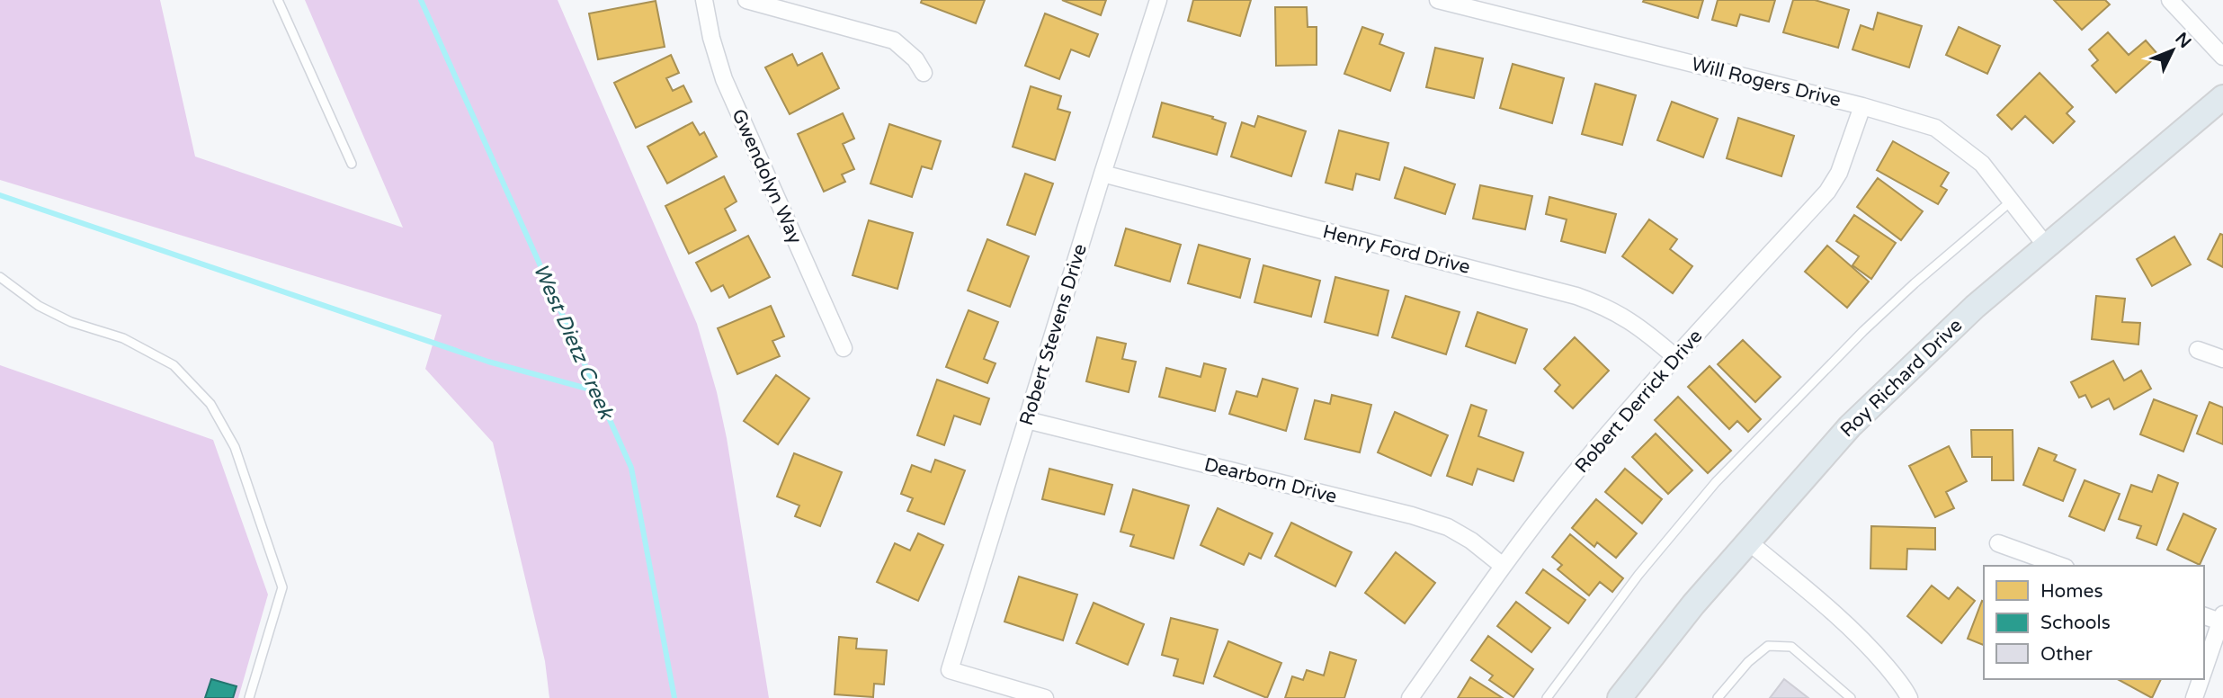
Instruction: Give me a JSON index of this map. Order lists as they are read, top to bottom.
{
  "streets": {
    "main road": ["Roy Richard Drive"],
    "street": [
      "Will Rogers Drive",
      "Gwendolyn Way",
      "Henry Ford Drive",
      "Robert Stevens Drive",
      "Robert Derrick Drive",
      "Dearborn Drive"
    ]
  },
  "crossings": [
    ["Will Rogers Drive", "Roy Richard Drive"],
    ["Will Rogers Drive", "Robert Derrick Drive"],
    ["Henry Ford Drive", "Robert Stevens Drive"],
    ["Henry Ford Drive", "Robert Derrick Drive"],
    ["Robert Stevens Drive", "Dearborn Drive"],
    ["Robert Derrick Drive", "Dearborn Drive"]
  ],
  "water": ["West Dietz Creek"],
  "legend": ["Homes", "Schools", "Other"],
  "north": "top right"
}
